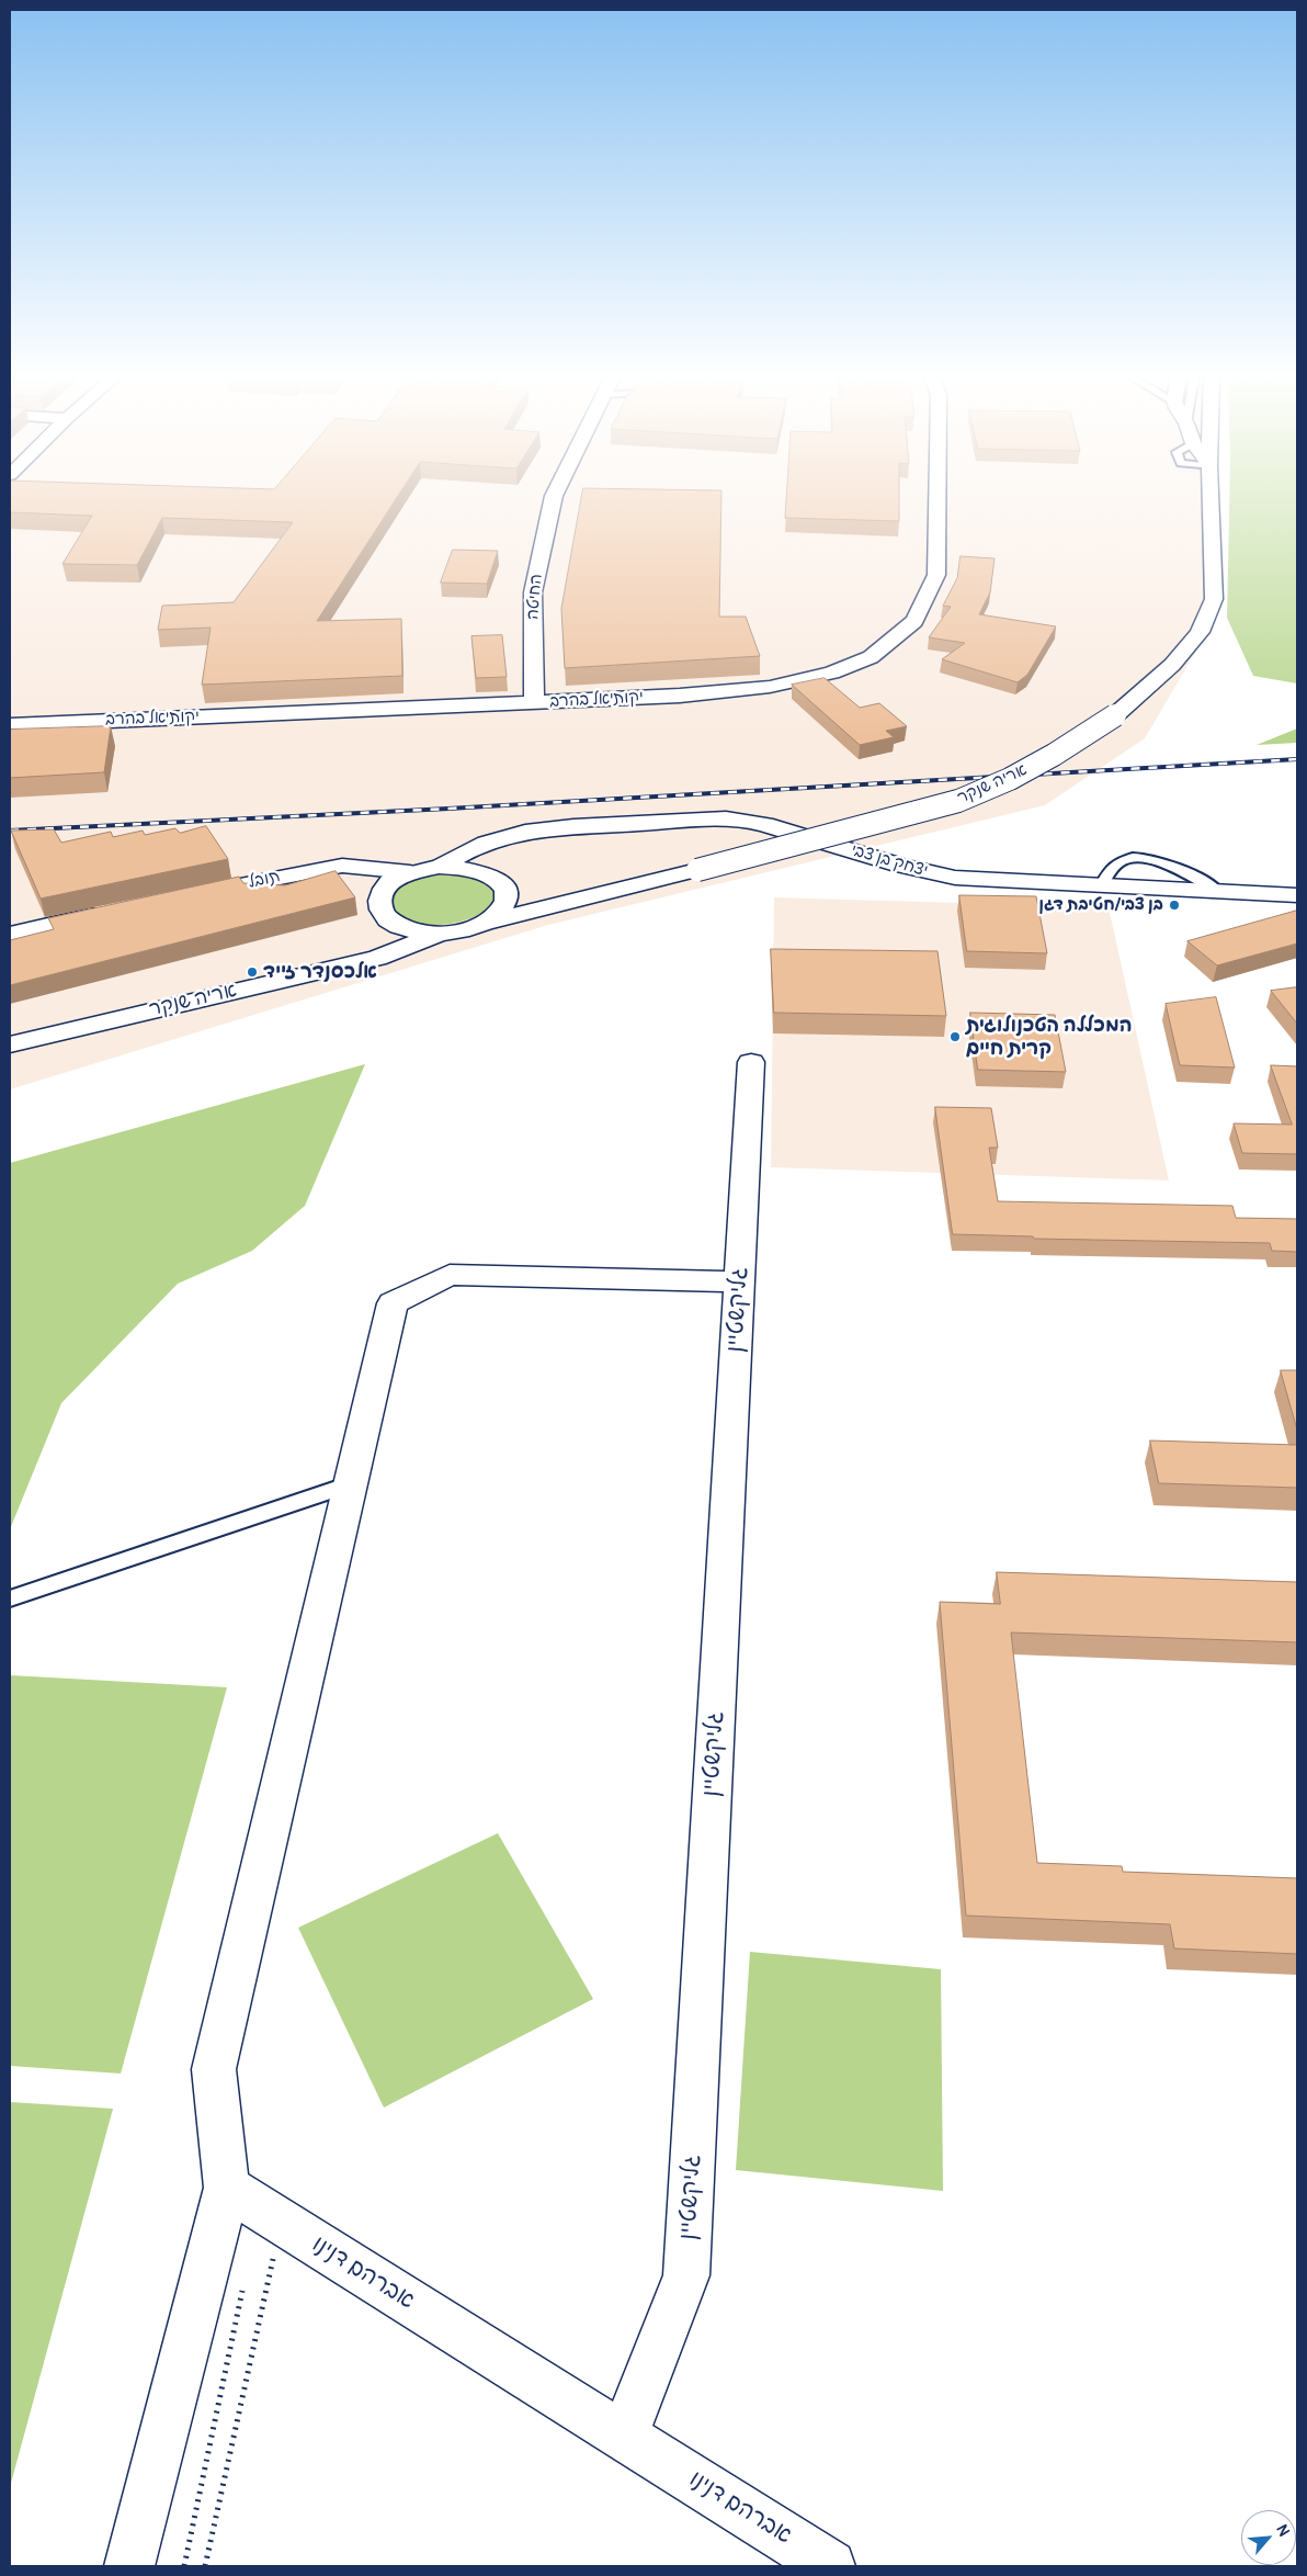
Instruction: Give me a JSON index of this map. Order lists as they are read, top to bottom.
{
  "streets": {
    "street": [
      "החיטה",
      "יקותיאל בהרב",
      "אריה שנקר",
      "יצחק בן צבי",
      "תובל",
      "גליקשטיין",
      "אברהם דנינו"
    ]
  },
  "crossings": [
    ["החיטה", "יקותיאל בהרב"],
    ["אריה שנקר", "יצחק בן צבי"],
    ["גליקשטיין", "אברהם דנינו"]
  ],
  "places": ["בן צבי/חטיבת דגן", "אלכסנדר זייד", "המכללה הטכנולוגית קרית חיים"],
  "north": "top right"
}
